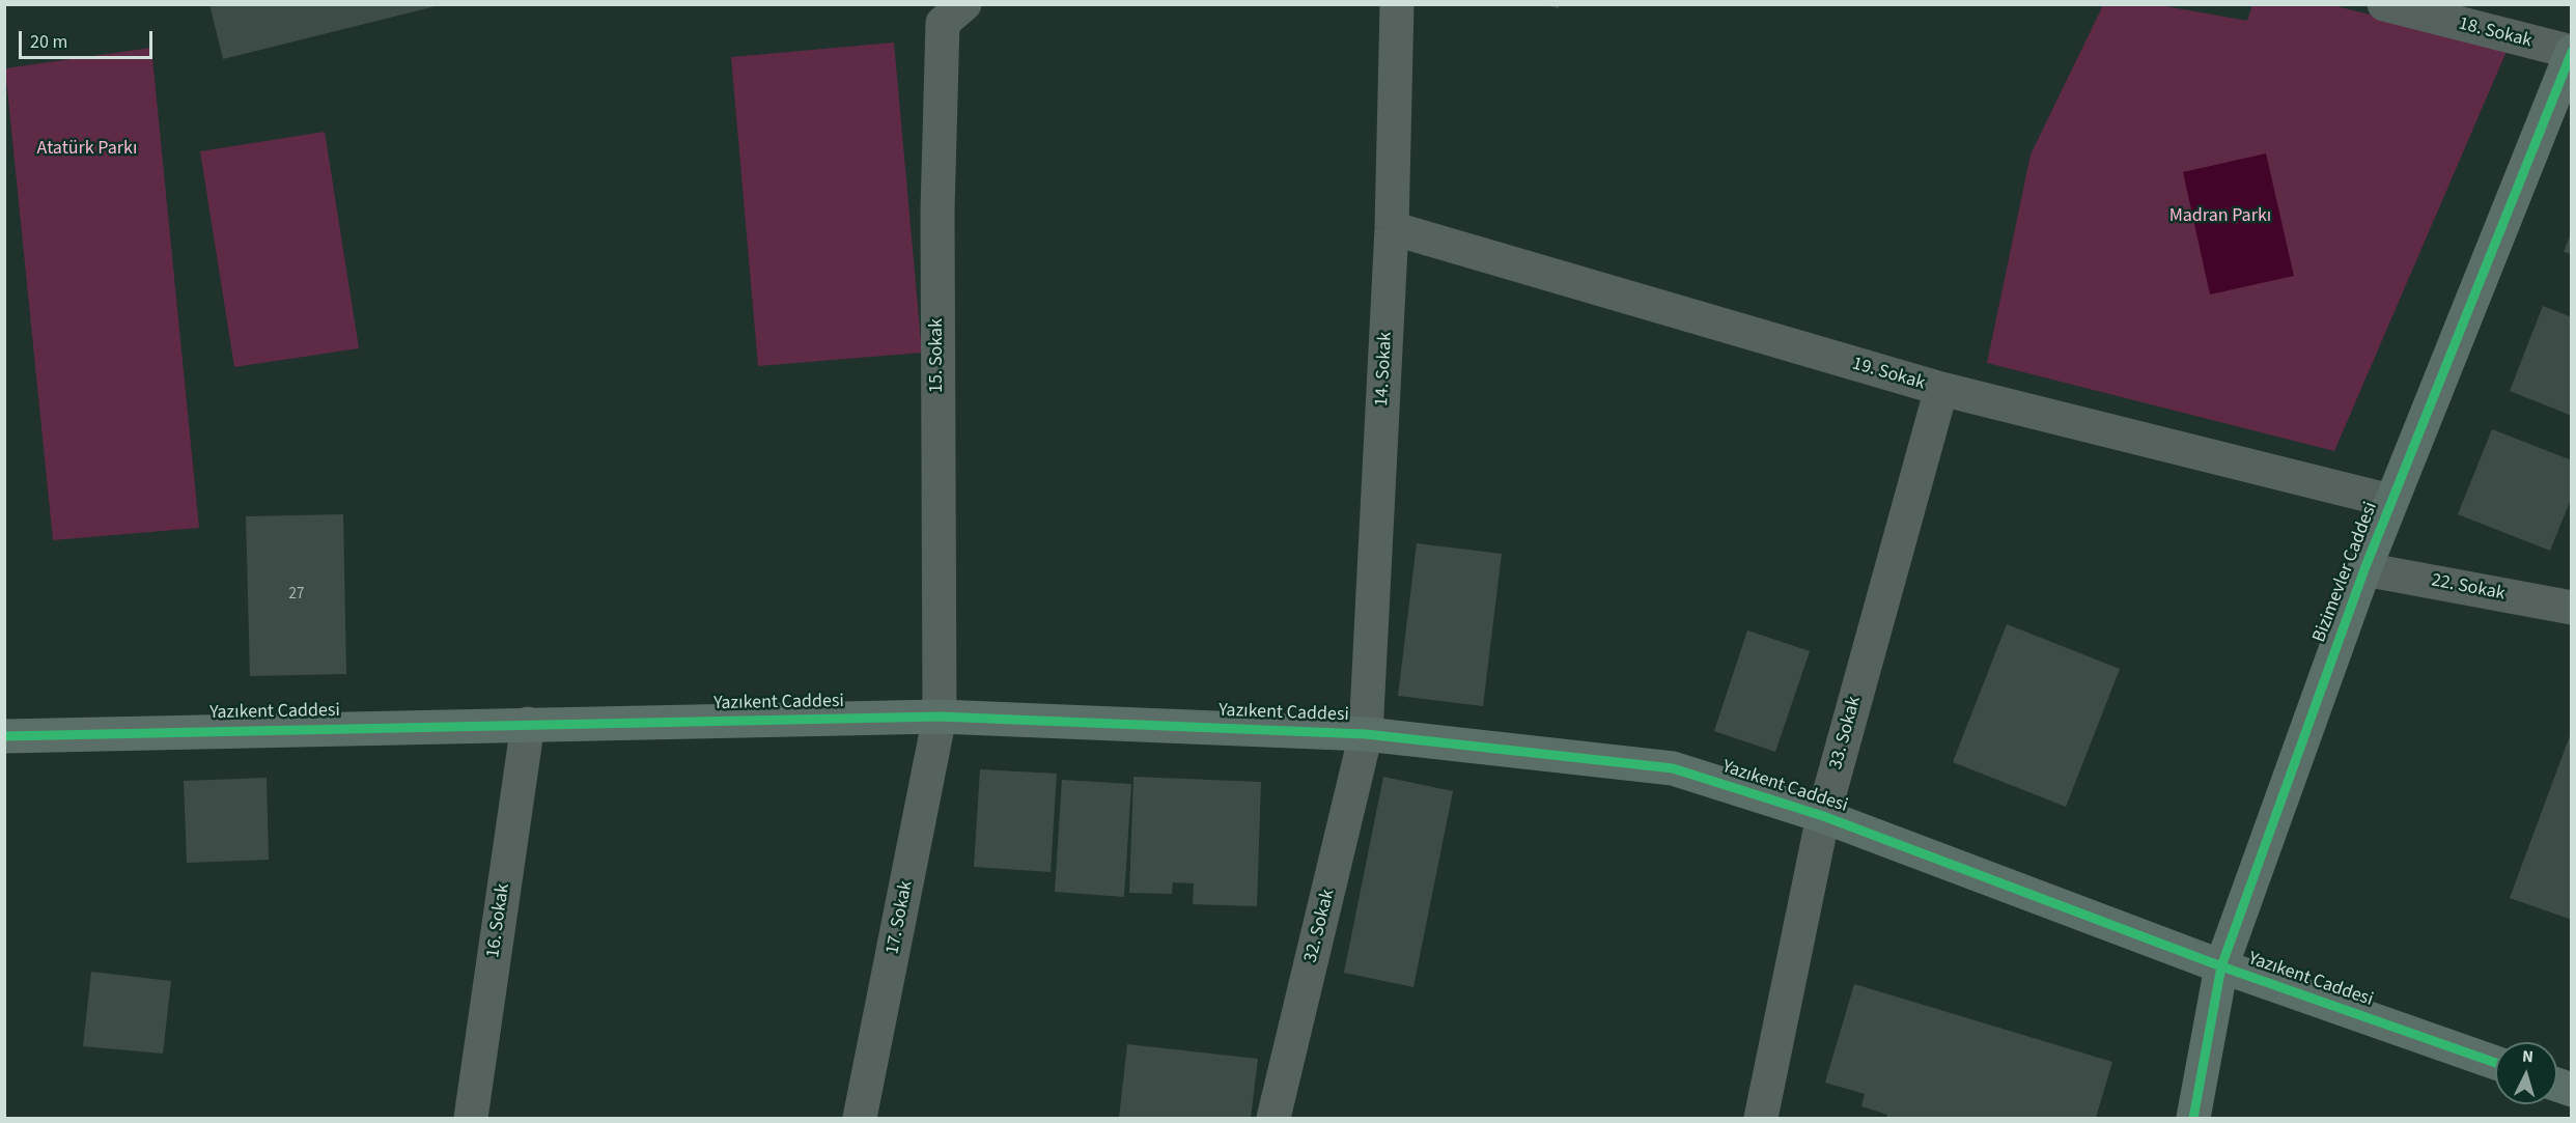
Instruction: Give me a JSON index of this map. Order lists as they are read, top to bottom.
{
  "streets": {
    "street": [
      "18. Sokak",
      "15. Sokak",
      "14. Sokak",
      "19. Sokak",
      "Bizimevler Caddesi",
      "22. Sokak",
      "Yazıkent Caddesi",
      "33. Sokak",
      "17. Sokak",
      "16. Sokak",
      "32. Sokak"
    ]
  },
  "crossings": [
    ["18. Sokak", "Bizimevler Caddesi"],
    ["15. Sokak", "Yazıkent Caddesi"],
    ["15. Sokak", "17. Sokak"],
    ["14. Sokak", "19. Sokak"],
    ["14. Sokak", "Yazıkent Caddesi"],
    ["14. Sokak", "32. Sokak"],
    ["19. Sokak", "Bizimevler Caddesi"],
    ["19. Sokak", "33. Sokak"],
    ["Bizimevler Caddesi", "22. Sokak"],
    ["Bizimevler Caddesi", "Yazıkent Caddesi"],
    ["Yazıkent Caddesi", "33. Sokak"],
    ["Yazıkent Caddesi", "17. Sokak"],
    ["Yazıkent Caddesi", "16. Sokak"],
    ["Yazıkent Caddesi", "32. Sokak"]
  ],
  "parks": ["Atatürk Parkı", "Madran Parkı"],
  "house_numbers": ["27"],
  "scale_bar": "20 m",
  "north": "top"
}
